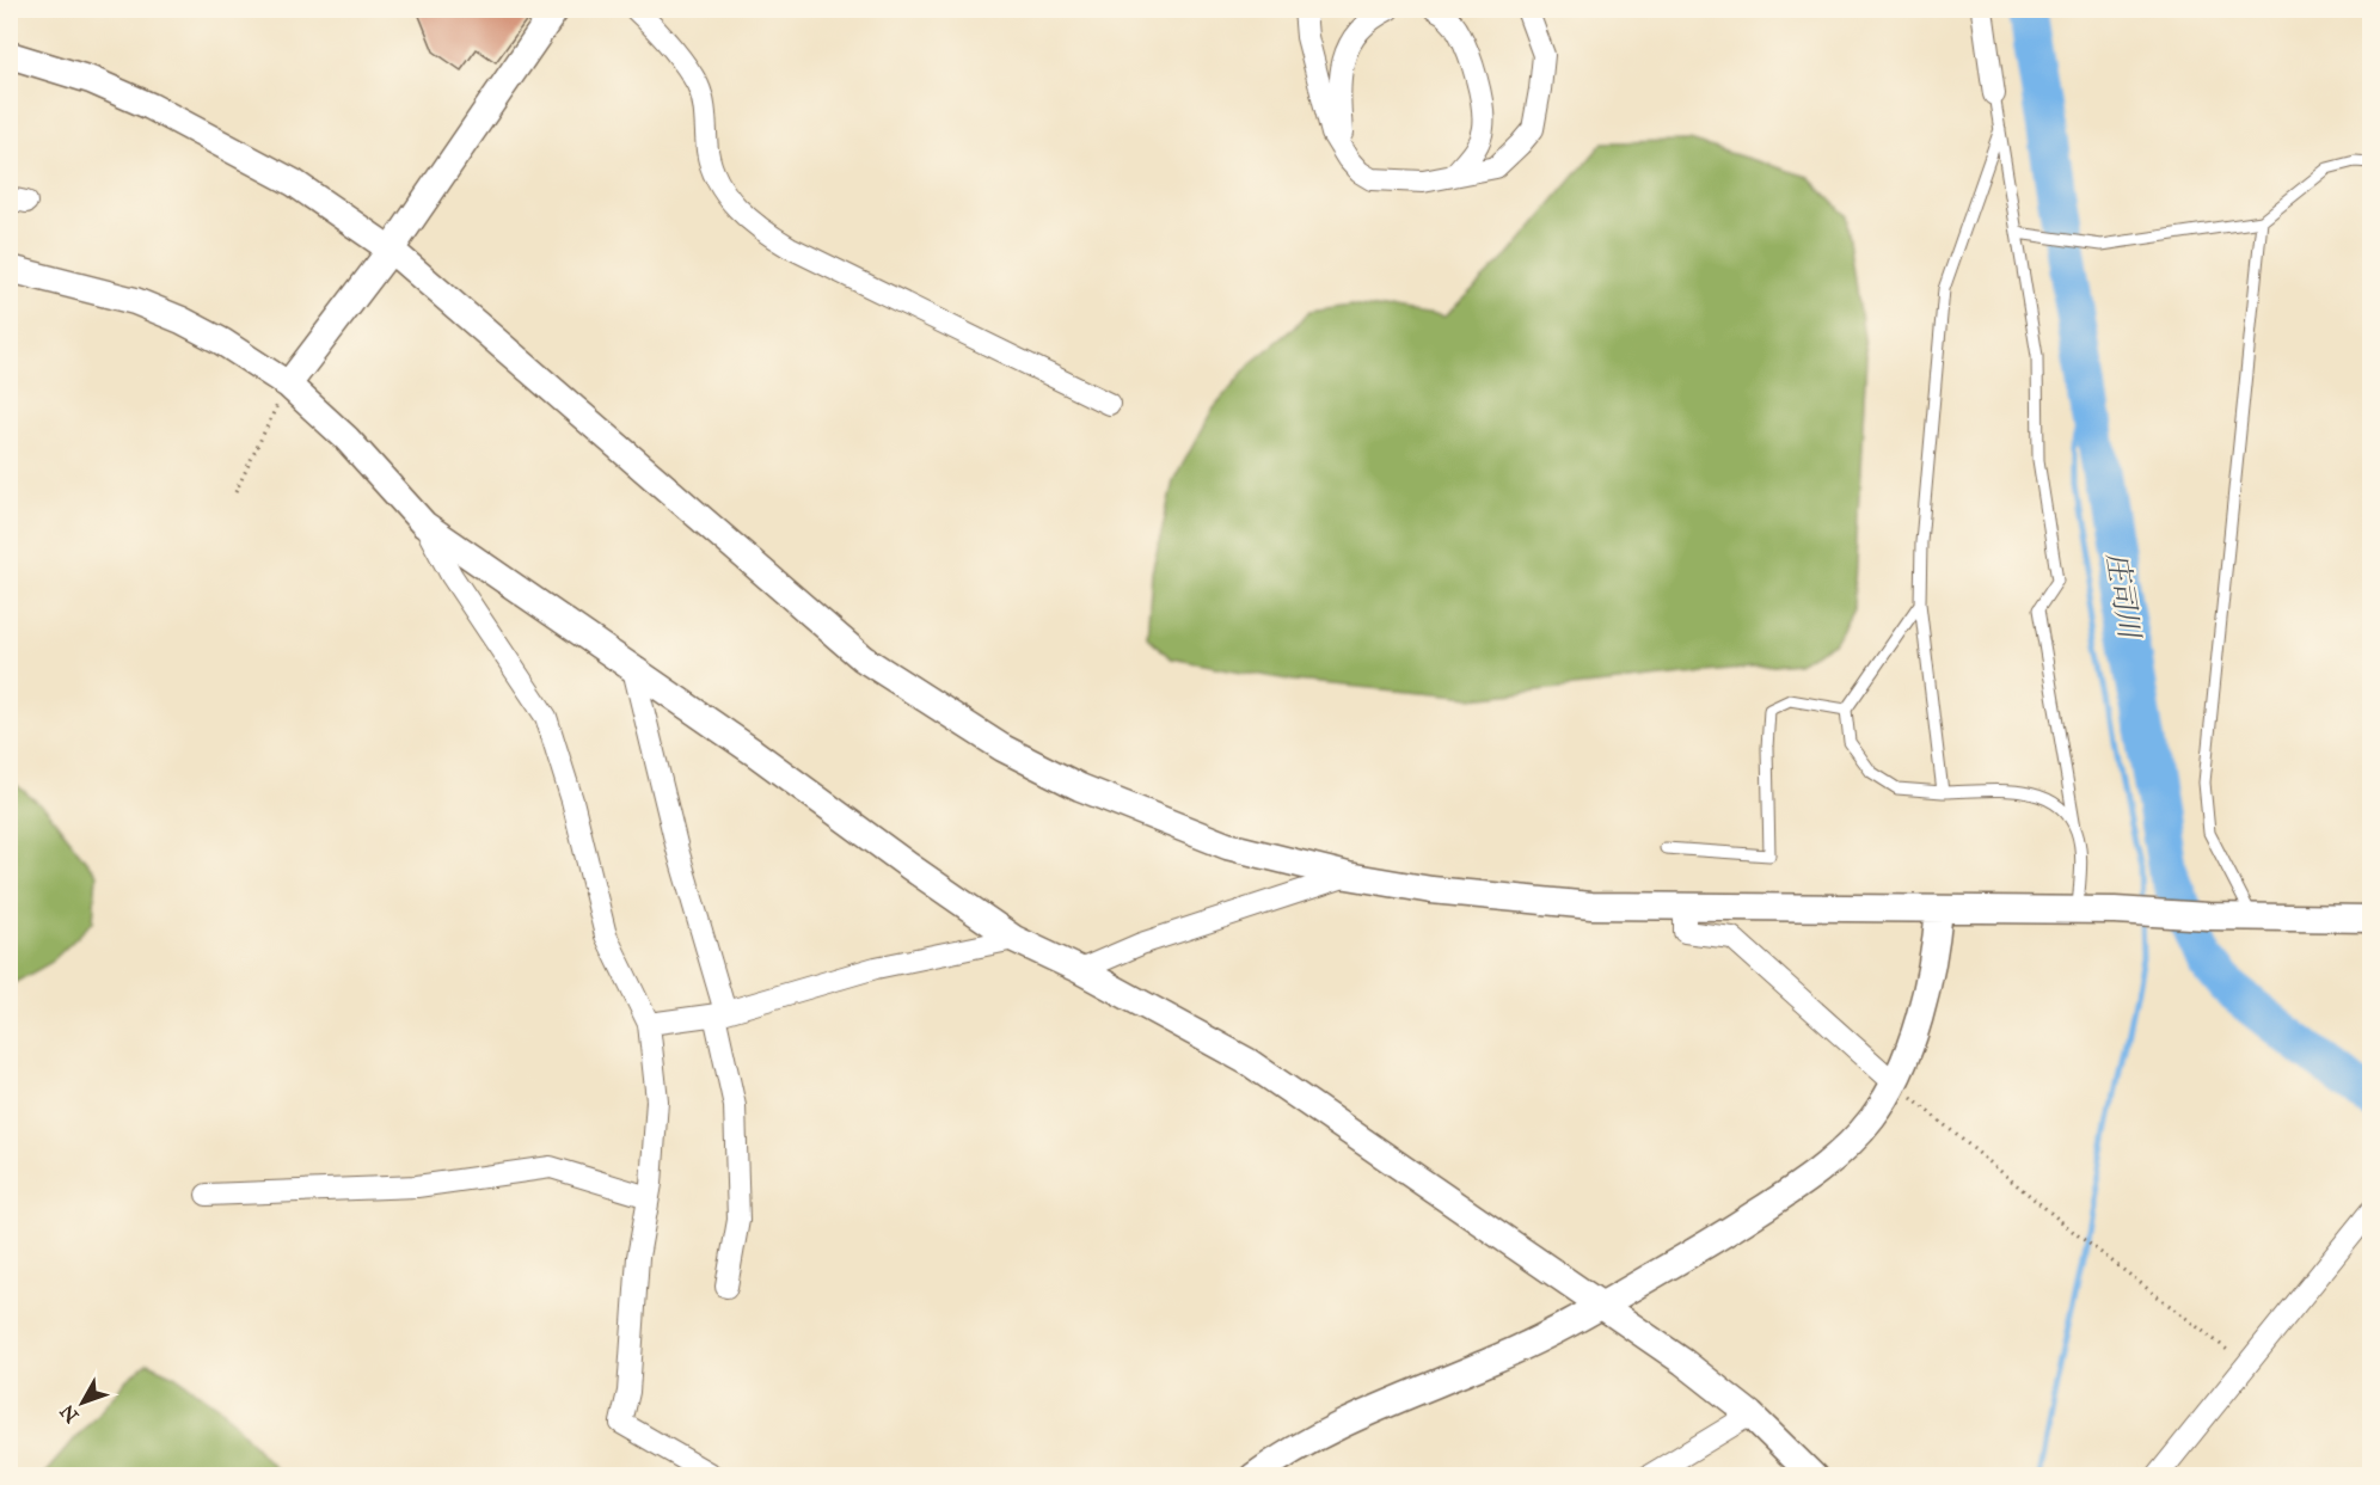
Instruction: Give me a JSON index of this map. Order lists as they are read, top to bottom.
{
  "water": ["庄司川"],
  "north": "bottom left"
}
